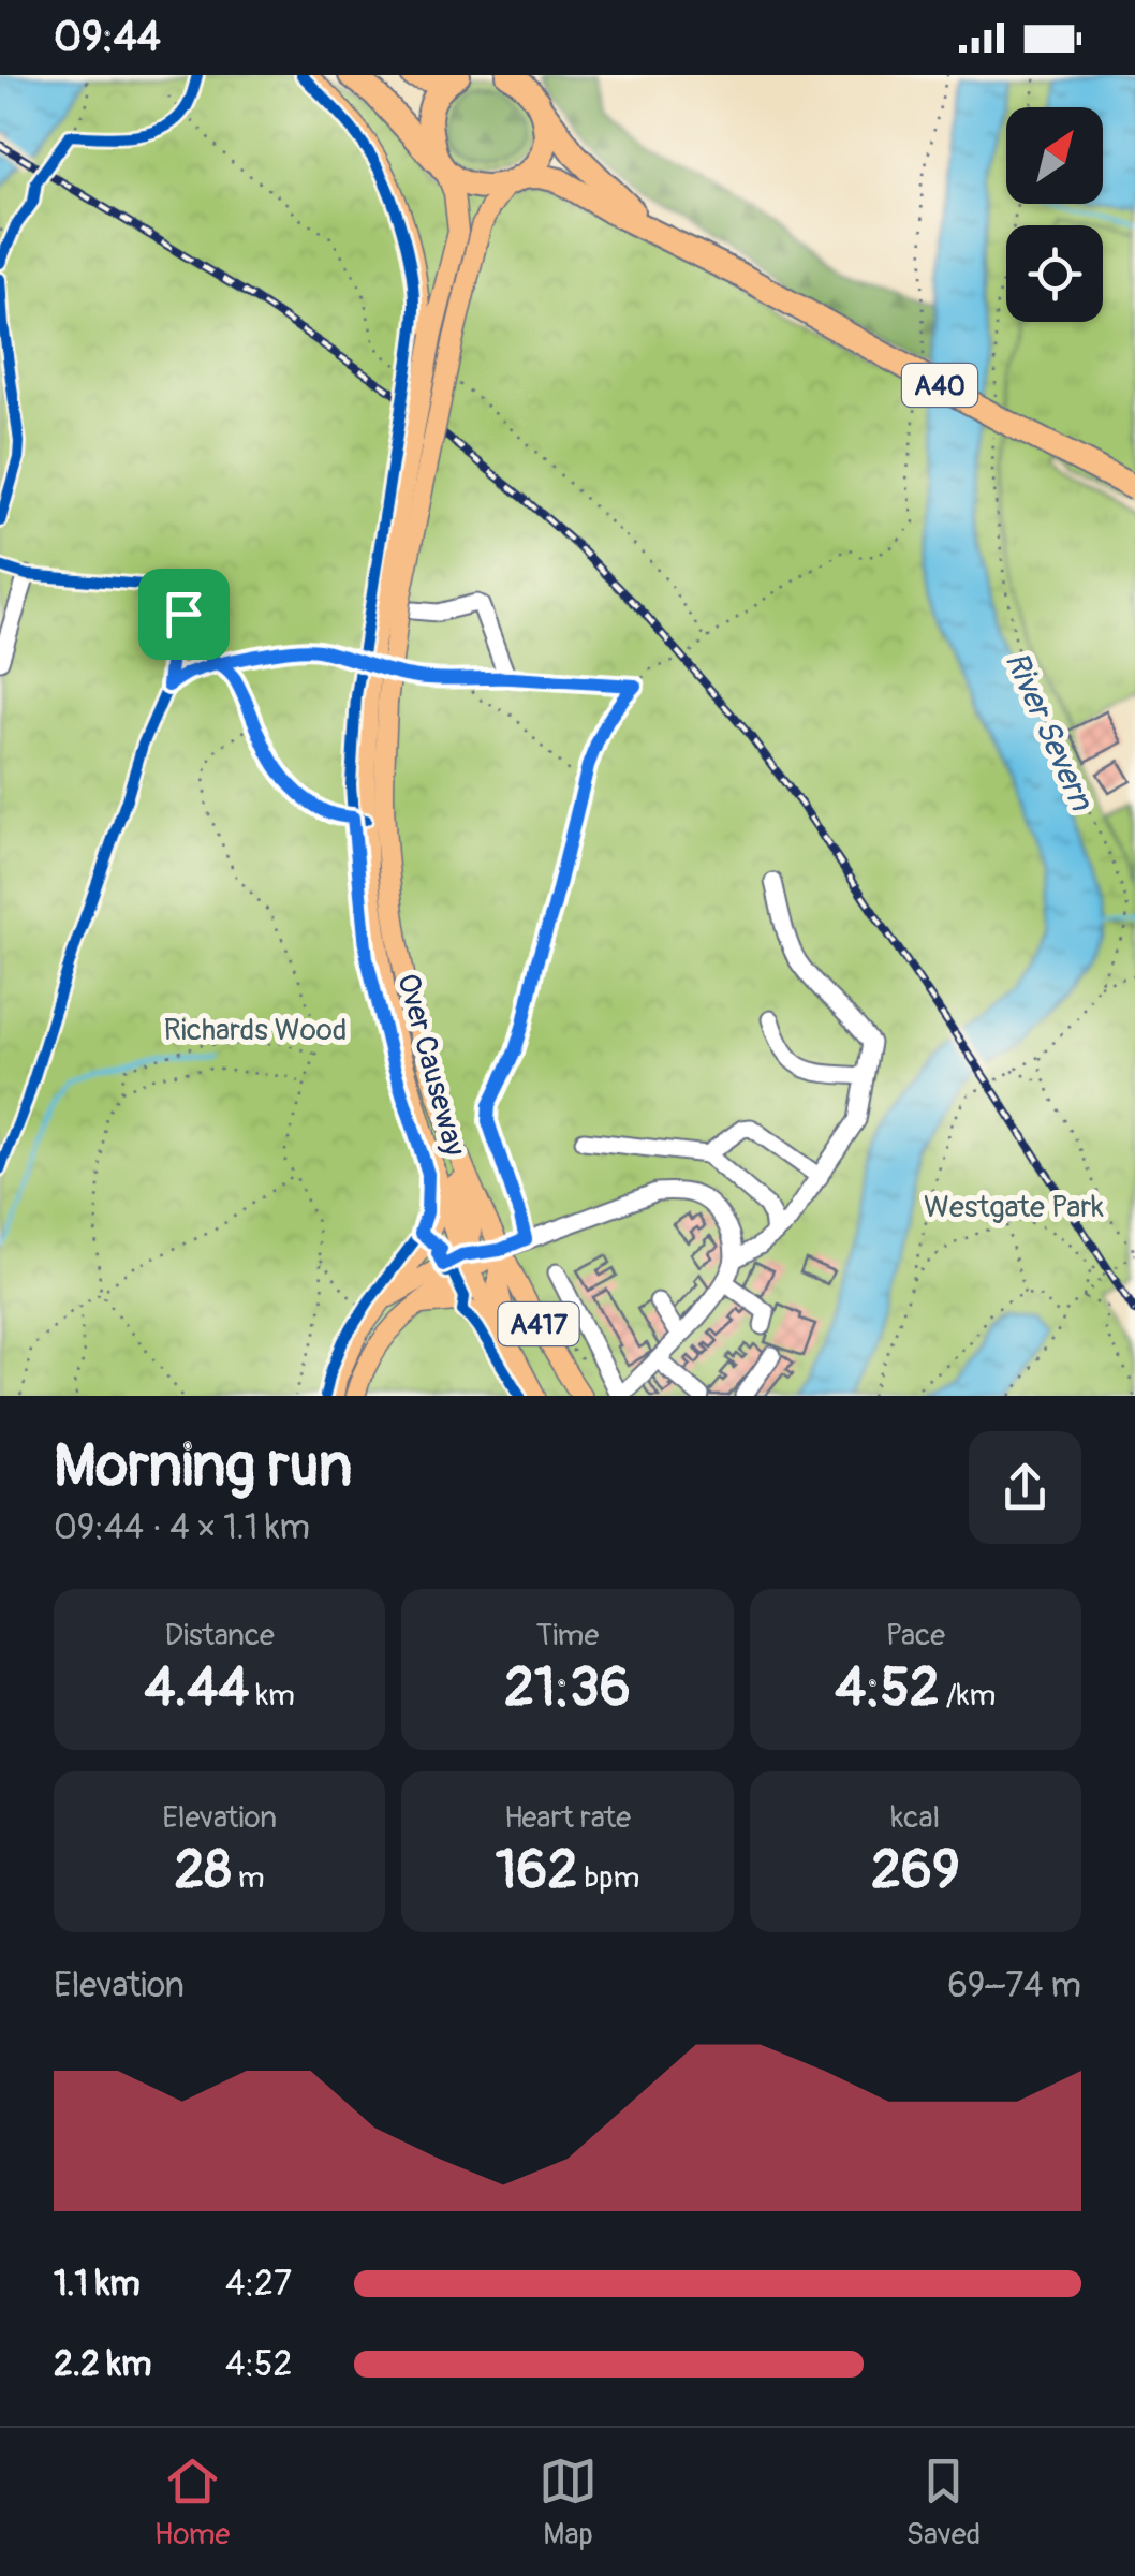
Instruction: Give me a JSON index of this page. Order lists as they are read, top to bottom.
{
  "streets": {
    "highway": ["A40"],
    "main road": ["Over Causeway", "A417"]
  },
  "crossings": [
    ["A40", "Over Causeway"],
    ["Over Causeway", "A417"]
  ],
  "water": ["River Severn"],
  "parks": ["Richards Wood", "Westgate Park"],
  "north": "top right",
  "page": {
    "status": "09:44",
    "heading": ["Morning run", "09:44 · 4 × 1.1 km"],
    "stats": [
      ["Distance", "4.44 km"],
      ["Time", "21:36"],
      ["Pace", "4:52 /km"],
      ["Elevation", "28 m"],
      ["Heart rate", "162 bpm"],
      ["kcal", "269"]
    ],
    "chart": ["Elevation", "69–74 m"],
    "list": [
      {
        "name": "1.1 km",
        "note": "4:27"
      },
      {
        "name": "2.2 km",
        "note": "4:52"
      }
    ],
    "tabs": ["Home", "Map", "Saved"]
  }
}
